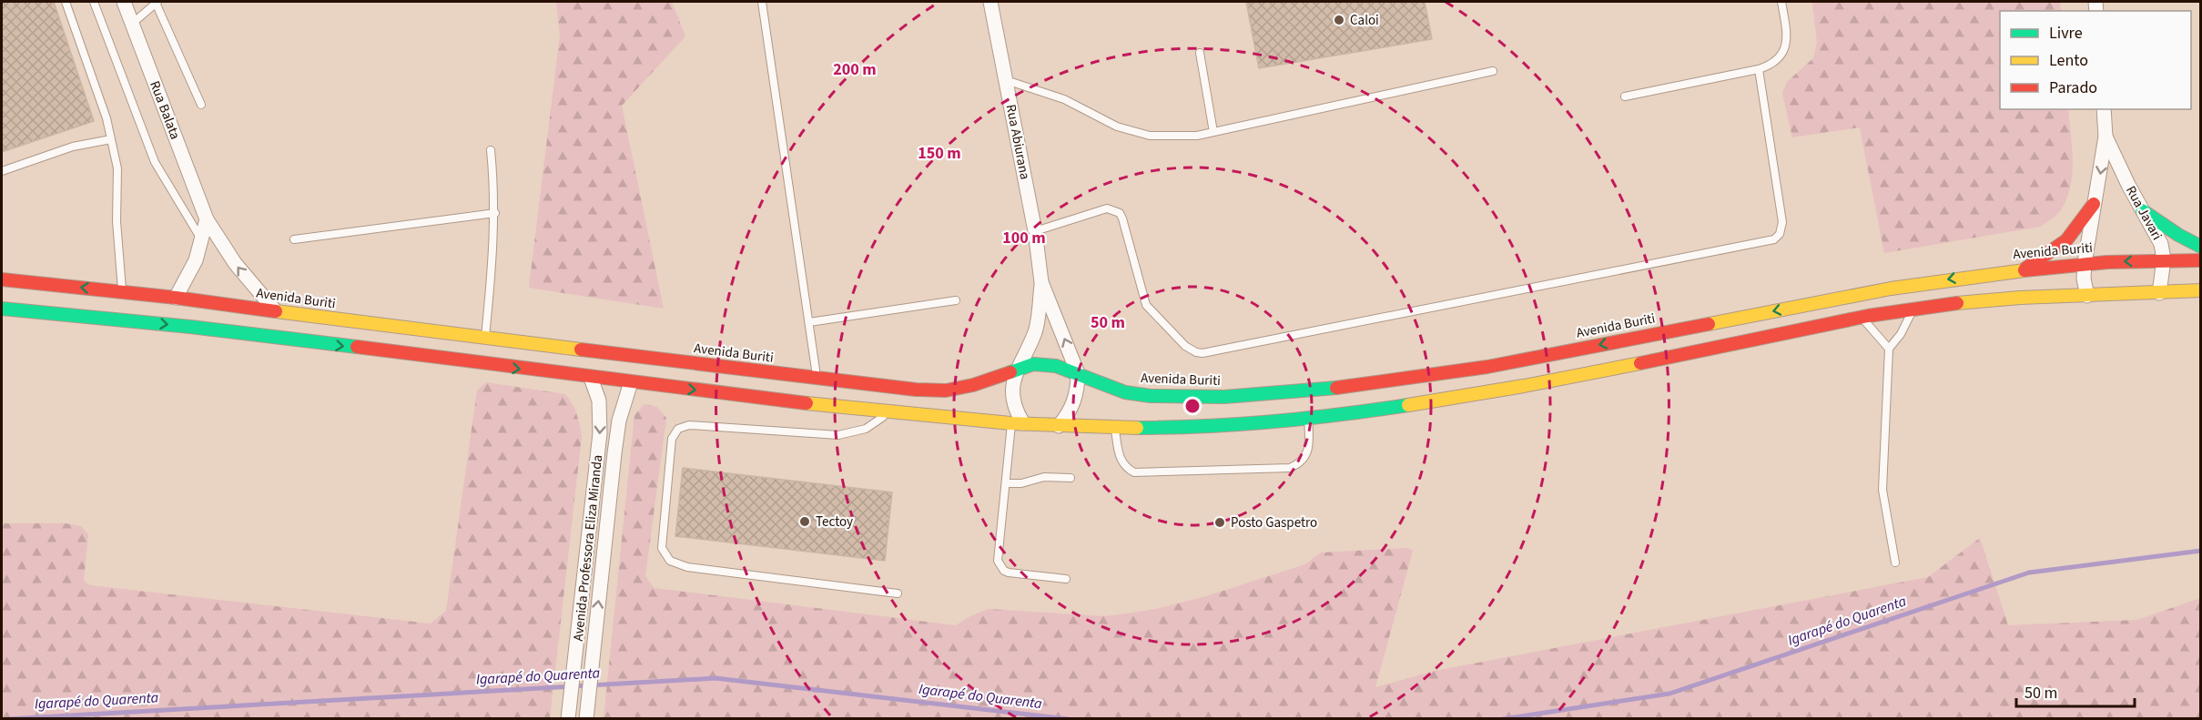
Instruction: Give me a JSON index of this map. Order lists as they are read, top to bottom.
{
  "streets": {
    "main road": ["Avenida Buriti"],
    "street": [
      "Rua Balata",
      "Rua Abiurana",
      "Rua Javari",
      "Avenida Professora Eliza Miranda"
    ]
  },
  "crossings": [
    ["Rua Balata", "Avenida Buriti"],
    ["Rua Abiurana", "Avenida Buriti"],
    ["Rua Javari", "Avenida Buriti"]
  ],
  "water": ["Igarapé do Quarenta"],
  "places": ["Caloi", "Tectoy", "Posto Gaspetro"],
  "legend": ["Livre", "Lento", "Parado"],
  "scale_bar": "50 m",
  "rings": [
    "200 m",
    "150 m",
    "100 m",
    "50 m"
  ]
}
